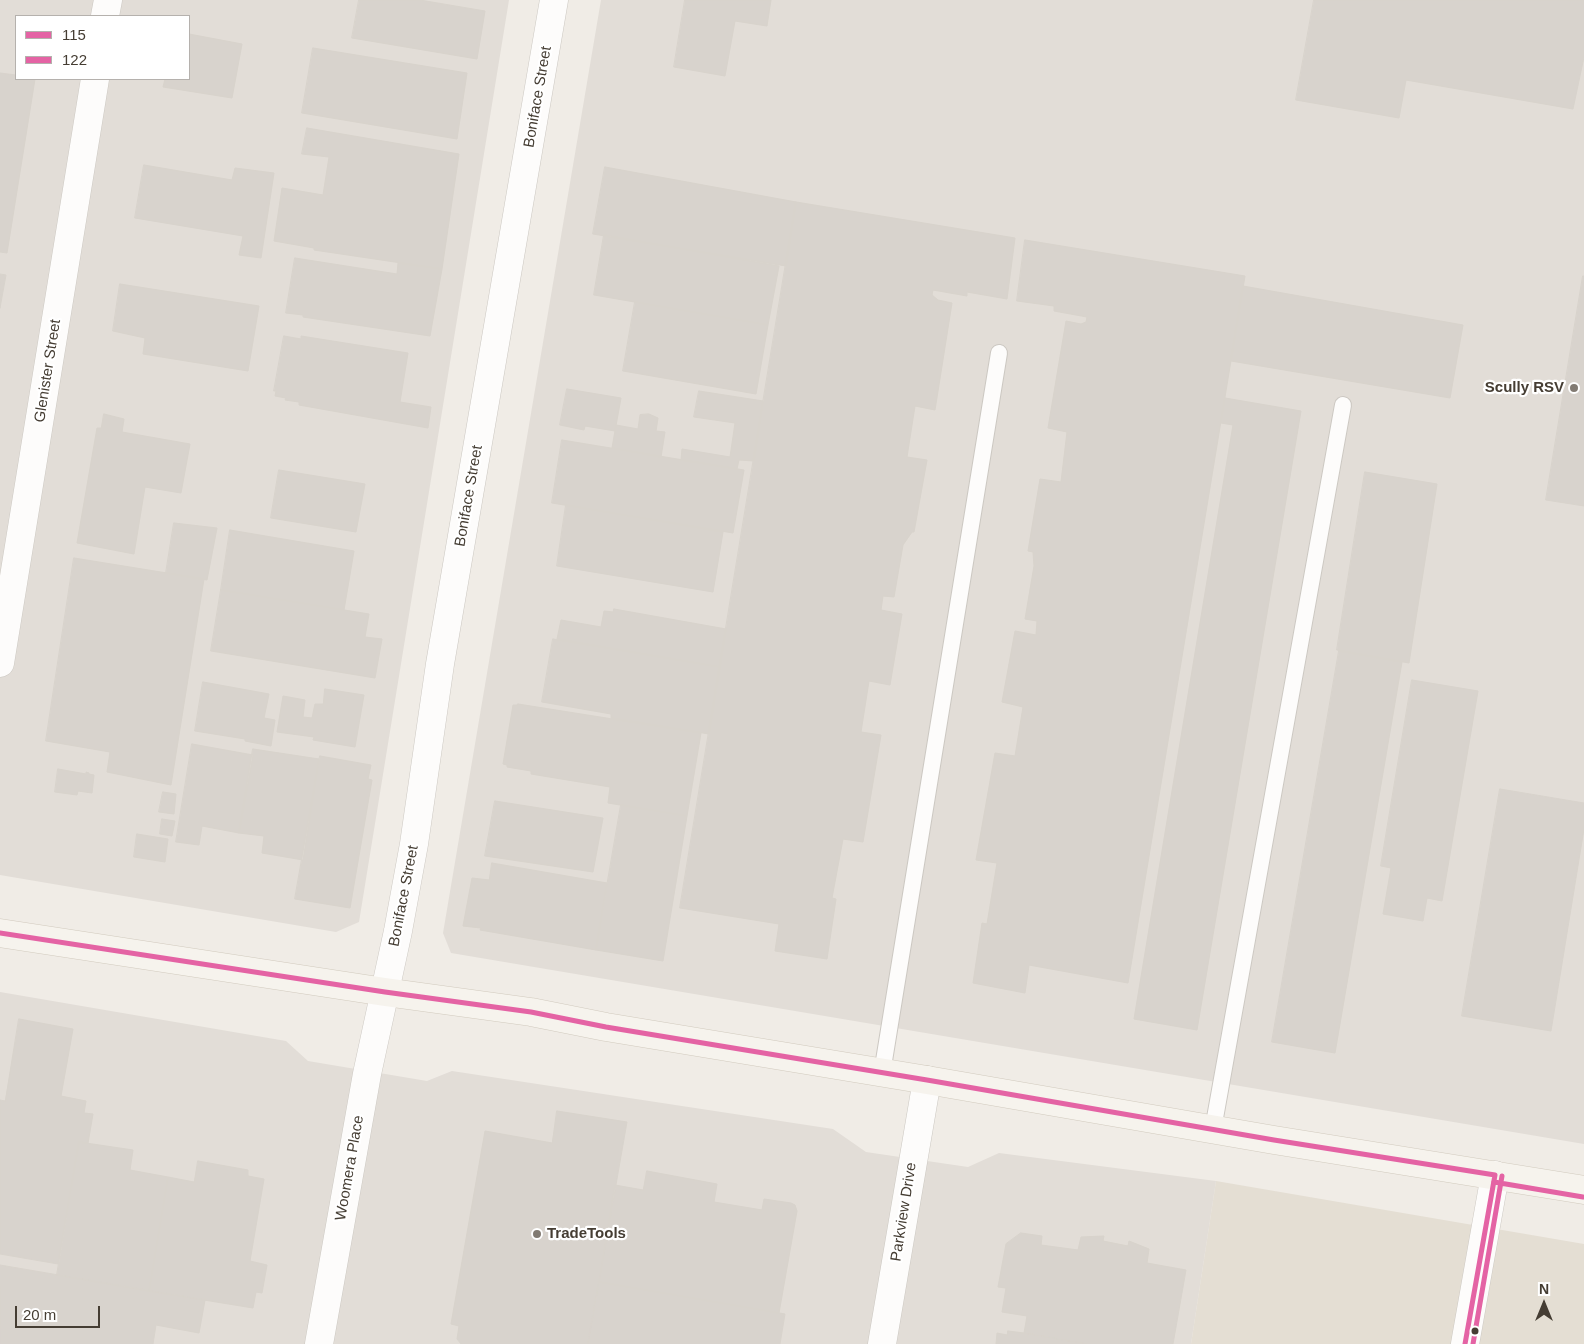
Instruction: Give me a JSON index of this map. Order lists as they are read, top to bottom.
{
  "streets": {
    "street": [
      "Boniface Street",
      "Glenister Street",
      "Woomera Place",
      "Parkview Drive"
    ]
  },
  "crossings": [
    ["Boniface Street", "Woomera Place"]
  ],
  "places": ["Scully RSV", "TradeTools"],
  "lines": ["transit line 115", "transit line 122"],
  "legend": ["115", "122"],
  "scale_bar": "20 m",
  "north": "top"
}
